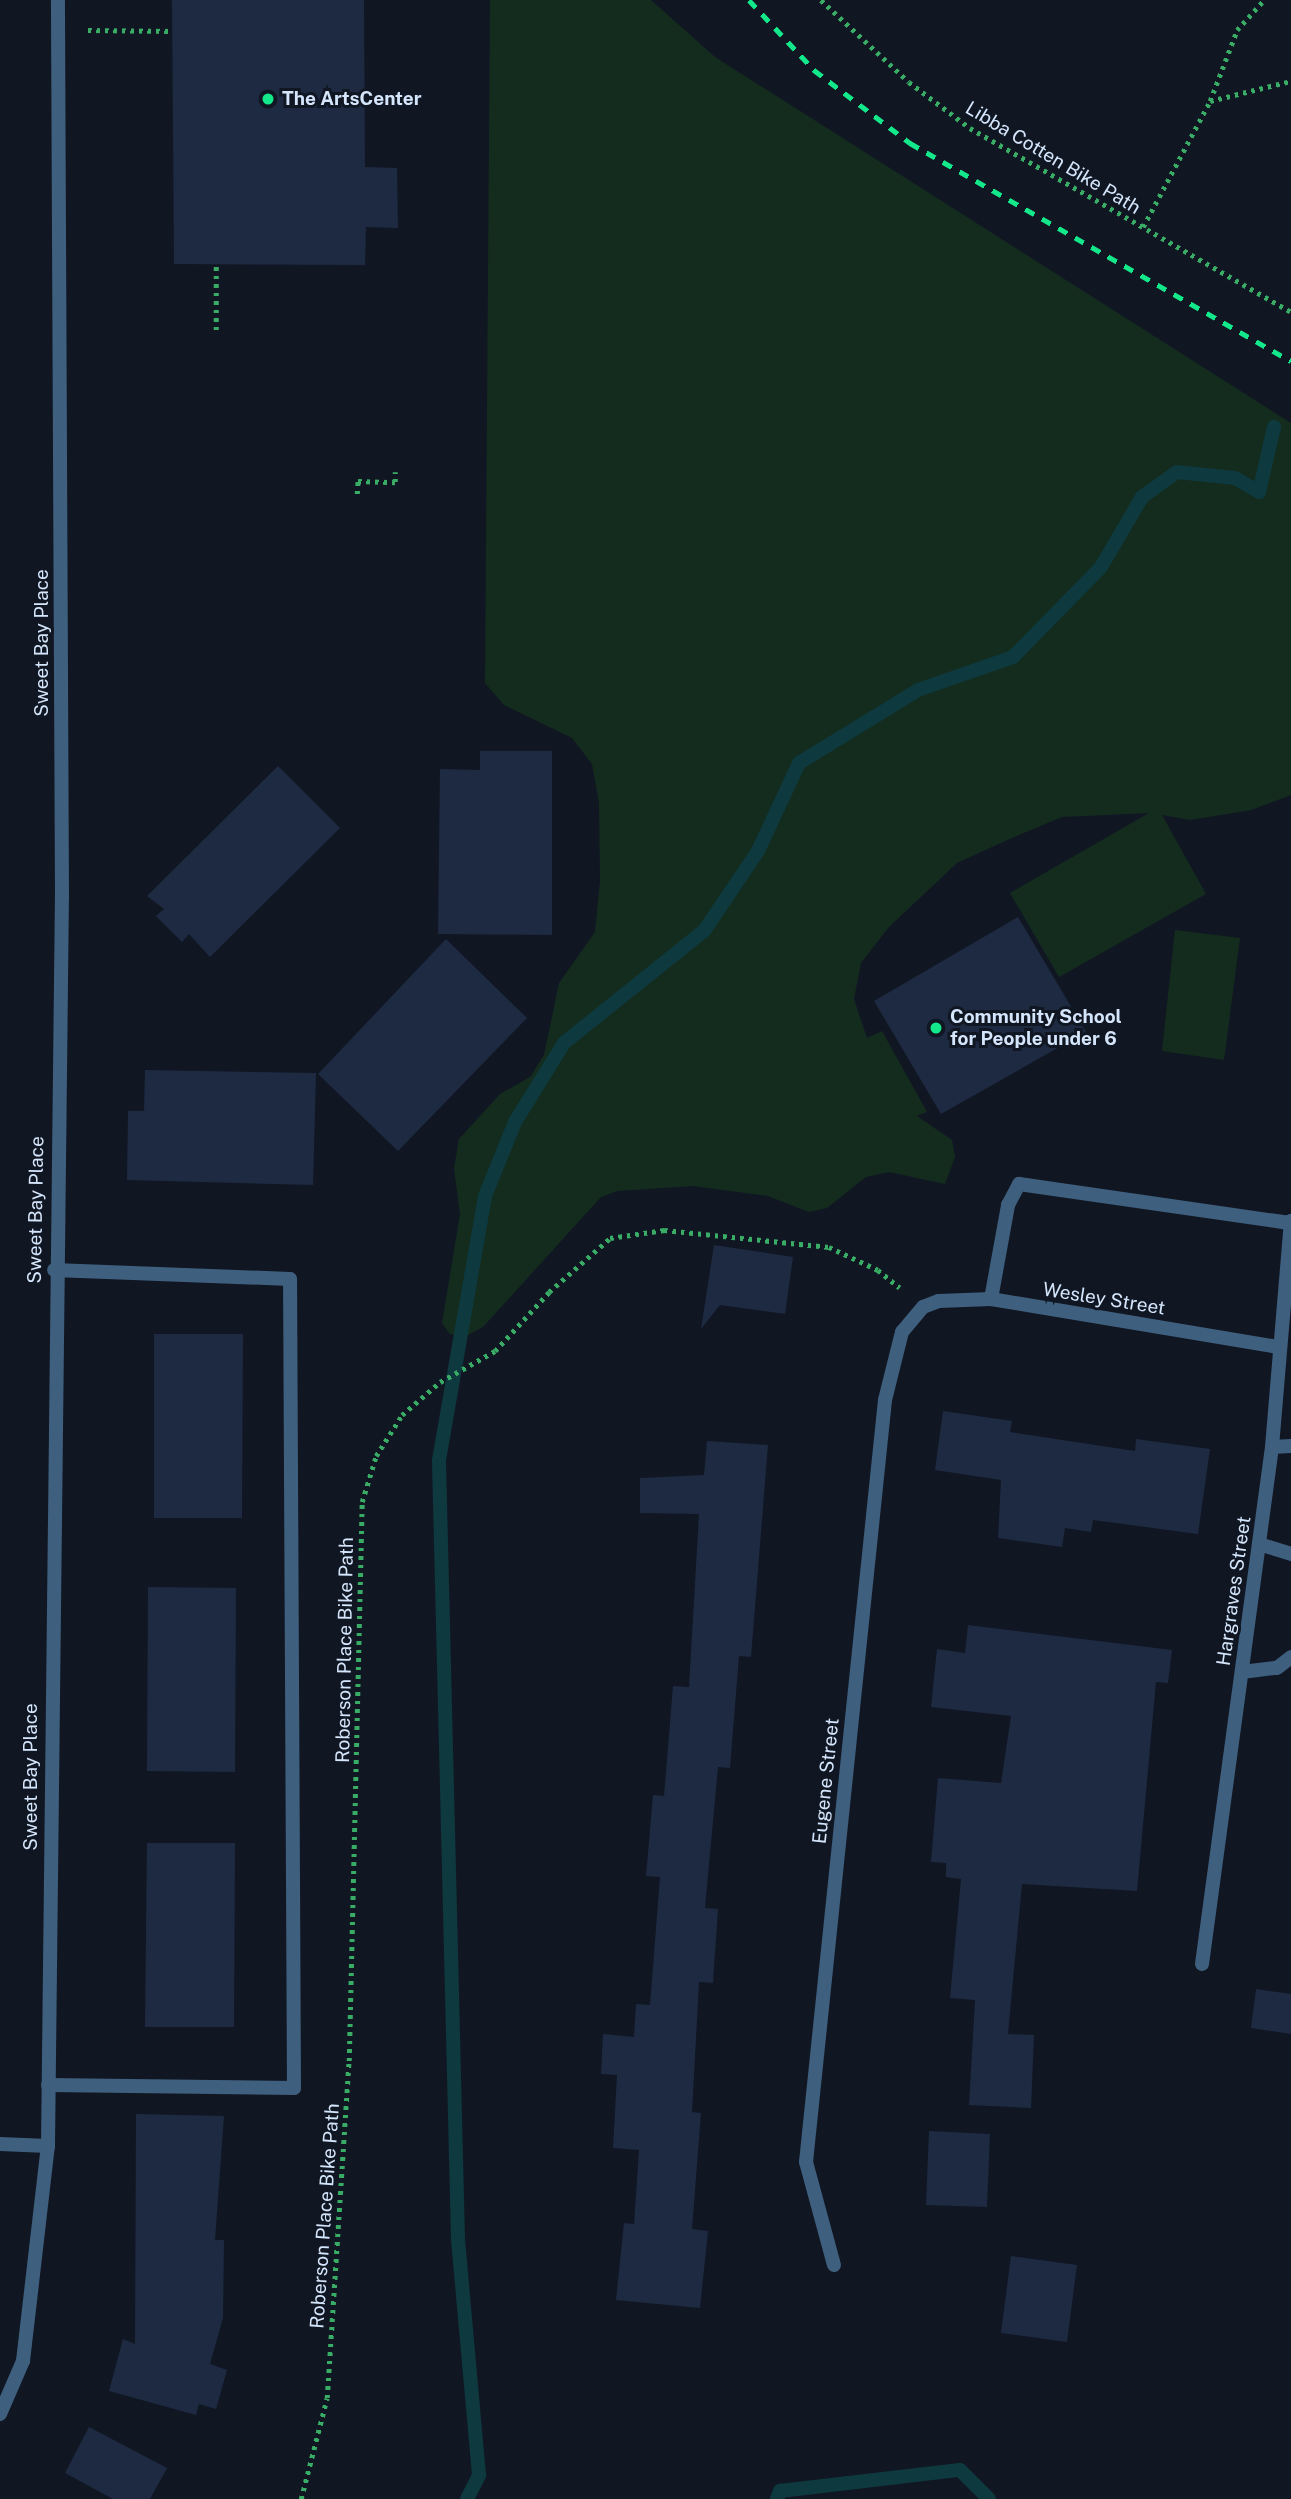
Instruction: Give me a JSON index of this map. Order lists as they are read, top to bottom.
{
  "streets": {
    "street": [
      "Sweet Bay Place",
      "Wesley Street",
      "Hargraves Street",
      "Eugene Street"
    ],
    "path": ["Libba Cotten Bike Path", "Roberson Place Bike Path"]
  },
  "crossings": [
    ["Wesley Street", "Hargraves Street"],
    ["Wesley Street", "Roberson Place Bike Path"],
    ["Wesley Street", "Eugene Street"],
    ["Roberson Place Bike Path", "Eugene Street"]
  ],
  "places": ["The ArtsCenter", "Community School for People under 6"]
}
